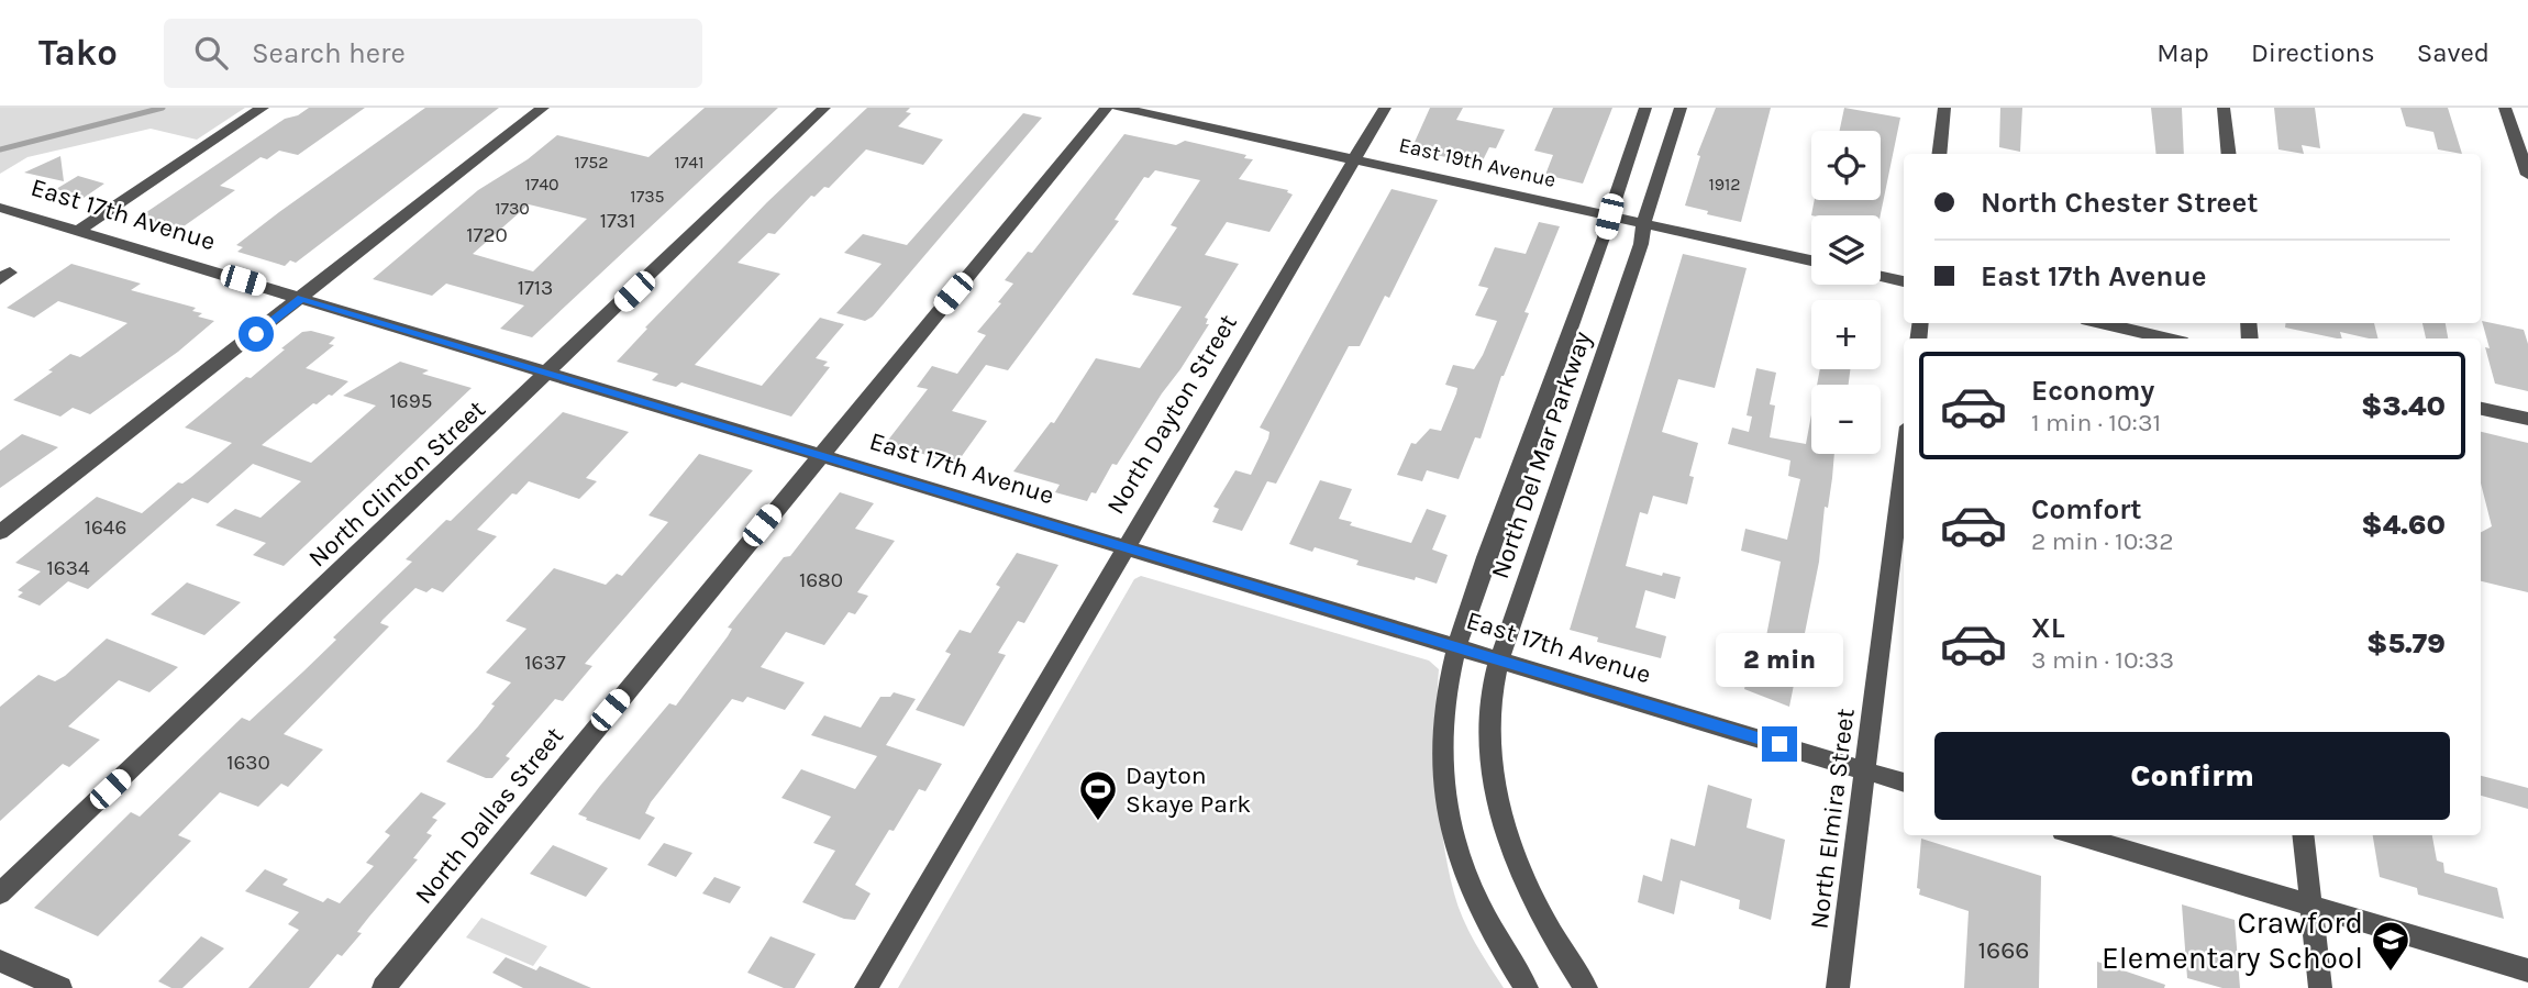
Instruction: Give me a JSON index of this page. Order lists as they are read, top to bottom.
{
  "streets": {
    "street": [
      "East 19th Avenue",
      "East 17th Avenue",
      "North Dayton Street",
      "North Del Mar Parkway",
      "North Clinton Street",
      "North Dallas Street",
      "North Elmira Street"
    ]
  },
  "crossings": [
    ["East 19th Avenue", "North Dayton Street"],
    ["East 19th Avenue", "North Del Mar Parkway"],
    ["East 17th Avenue", "North Dayton Street"],
    ["East 17th Avenue", "North Del Mar Parkway"],
    ["East 17th Avenue", "North Clinton Street"],
    ["East 17th Avenue", "North Dallas Street"],
    ["East 17th Avenue", "North Elmira Street"]
  ],
  "places": {
    "sports": ["Dayton Skaye Park"],
    "school or university": ["Crawford Elementary School"]
  },
  "house_numbers": [
    "1752",
    "1741",
    "1740",
    "1912",
    "1735",
    "1730",
    "1731",
    "1720",
    "1713",
    "1695",
    "1646",
    "1634",
    "1680",
    "1637",
    "1630",
    "1666"
  ],
  "page": {
    "header": "Tako",
    "search": "Search here",
    "nav": ["Map", "Directions", "Saved"],
    "map_buttons": ["+", "−"],
    "banner": ["North Chester Street", "East 17th Avenue"],
    "list": [
      {
        "name": "Economy",
        "note": "1 min · 10:31",
        "value": "$3.40"
      },
      {
        "name": "Comfort",
        "note": "2 min · 10:32",
        "value": "$4.60"
      },
      {
        "name": "XL",
        "note": "3 min · 10:33",
        "value": "$5.79"
      }
    ],
    "bubble": "2 min",
    "buttons": "Confirm"
  }
}
